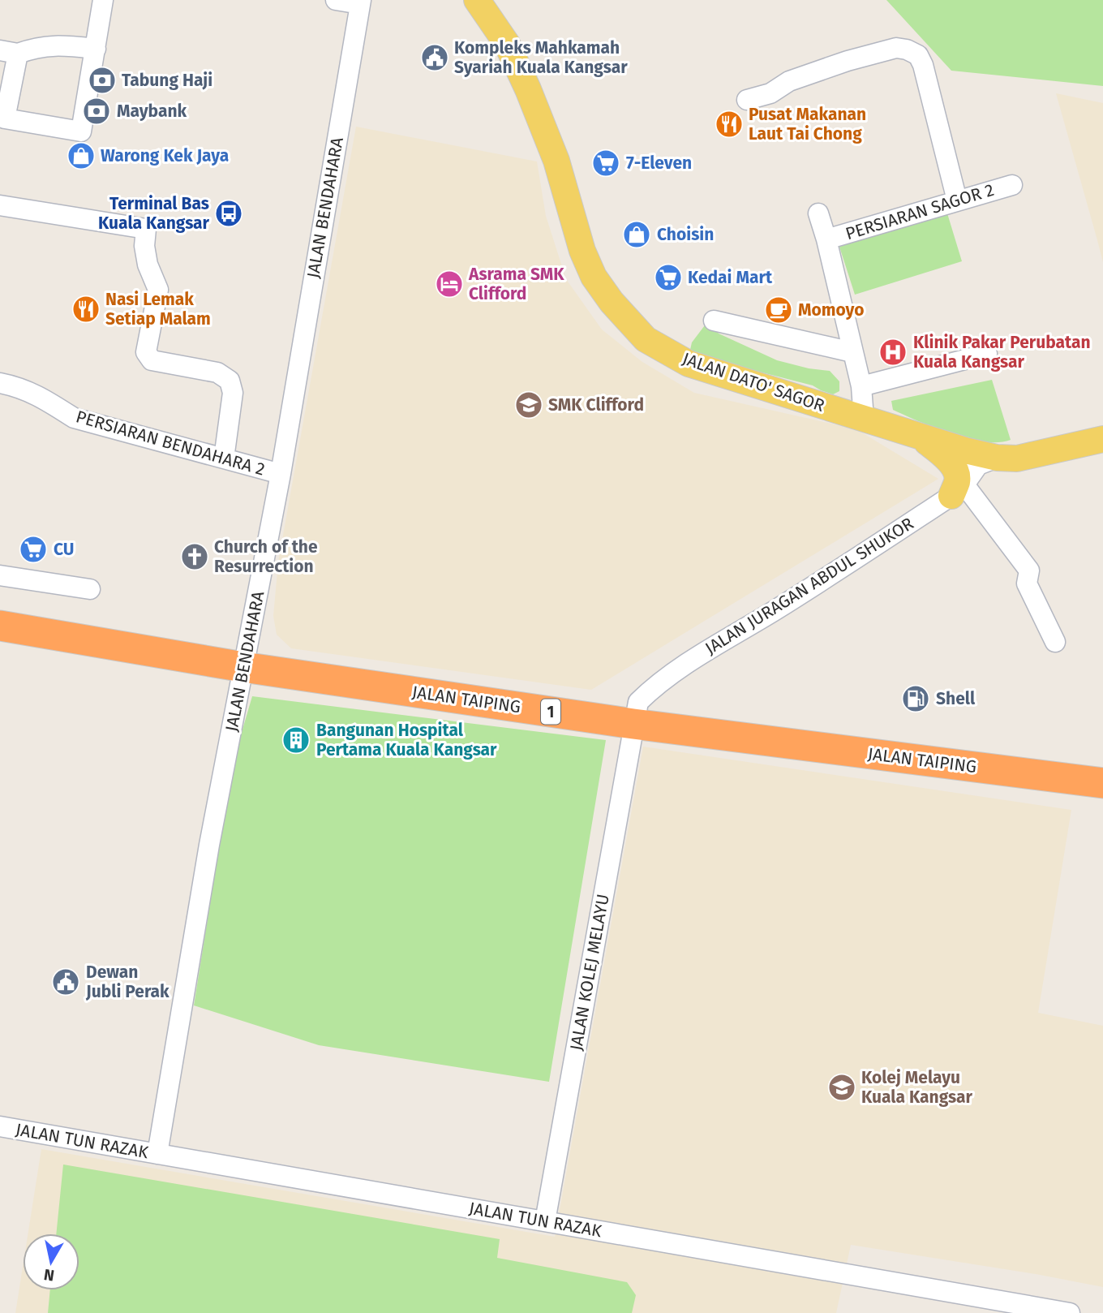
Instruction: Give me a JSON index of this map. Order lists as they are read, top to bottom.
{
  "streets": {
    "highway": ["JALAN TAIPING", "1"],
    "main road": ["JALAN DATO' SAGOR"],
    "street": [
      "JALAN BENDAHARA",
      "PERSIARAN SAGOR 2",
      "PERSIARAN BENDAHARA 2",
      "JALAN JURAGAN ABDUL SHUKOR",
      "JALAN KOLEJ MELAYU",
      "JALAN TUN RAZAK"
    ]
  },
  "crossings": [
    ["JALAN BENDAHARA", "PERSIARAN BENDAHARA 2"],
    ["JALAN BENDAHARA", "JALAN TAIPING"],
    ["JALAN BENDAHARA", "JALAN TUN RAZAK"],
    ["JALAN DATO' SAGOR", "JALAN JURAGAN ABDUL SHUKOR"],
    ["JALAN JURAGAN ABDUL SHUKOR", "JALAN TAIPING"],
    ["JALAN JURAGAN ABDUL SHUKOR", "JALAN KOLEJ MELAYU"],
    ["JALAN TAIPING", "JALAN KOLEJ MELAYU"],
    ["JALAN KOLEJ MELAYU", "JALAN TUN RAZAK"]
  ],
  "places": {
    "public building": ["Kompleks Mahkamah Syariah Kuala Kangsar", "Dewan Jubli Perak"],
    "bank": ["Tabung Haji", "Maybank"],
    "restaurant": ["Pusat Makanan Laut Tai Chong", "Nasi Lemak Setiap Malam"],
    "shop": ["Warong Kek Jaya", "Choisin"],
    "supermarket": ["7-Eleven", "Kedai Mart", "CU"],
    "bus stop": ["Terminal Bas Kuala Kangsar"],
    "hotel": ["Asrama SMK Clifford"],
    "cafe": ["Momoyo"],
    "hospital": ["Klinik Pakar Perubatan Kuala Kangsar"],
    "school or university": ["SMK Clifford", "Kolej Melayu Kuala Kangsar"],
    "church": ["Church of the Resurrection"],
    "fuel station": ["Shell"],
    "building": ["Bangunan Hospital Pertama Kuala Kangsar"]
  },
  "north": "bottom"
}
